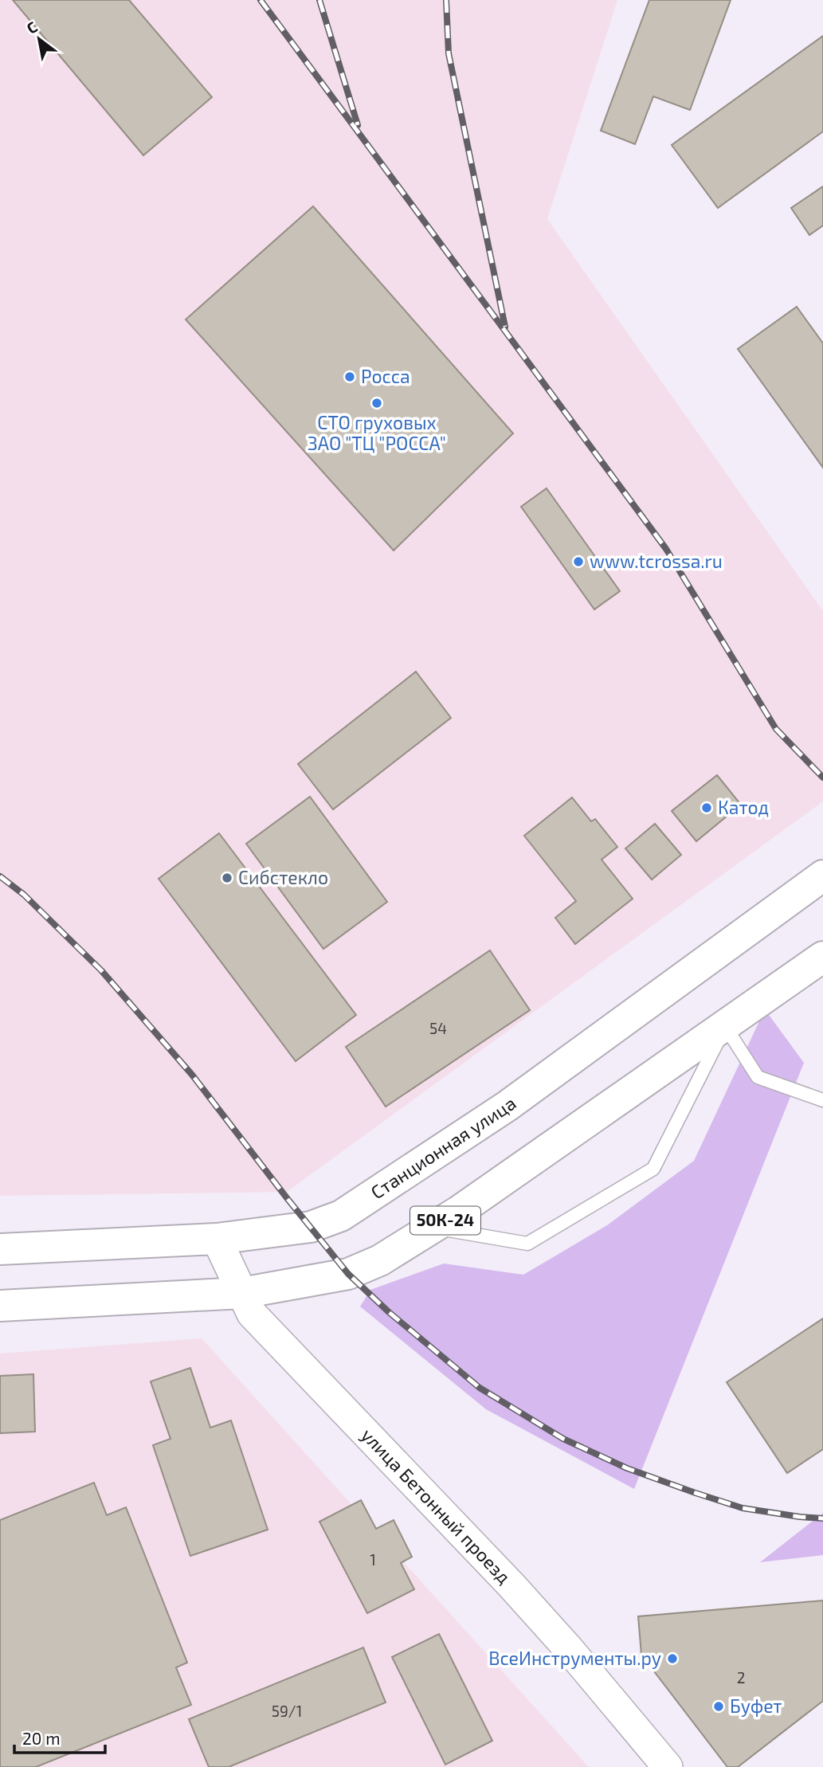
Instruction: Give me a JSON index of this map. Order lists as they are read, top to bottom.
{
  "streets": {
    "main road": ["Станционная улица", "50К-24"],
    "street": ["улица Бетонный проезд"]
  },
  "crossings": [
    ["Станционная улица", "улица Бетонный проезд"],
    ["50К-24", "улица Бетонный проезд"]
  ],
  "places": [
    "Росса",
    "СТО груховых ЗАО \"ТЦ \"РОССА\"",
    "www.tcrossa.ru",
    "Катод",
    "Сибстекло",
    "ВсеИнструменты.ру",
    "Буфет"
  ],
  "house_numbers": [
    "54",
    "1",
    "2",
    "59/1"
  ],
  "scale_bar": "20 m",
  "north": "top left"
}
